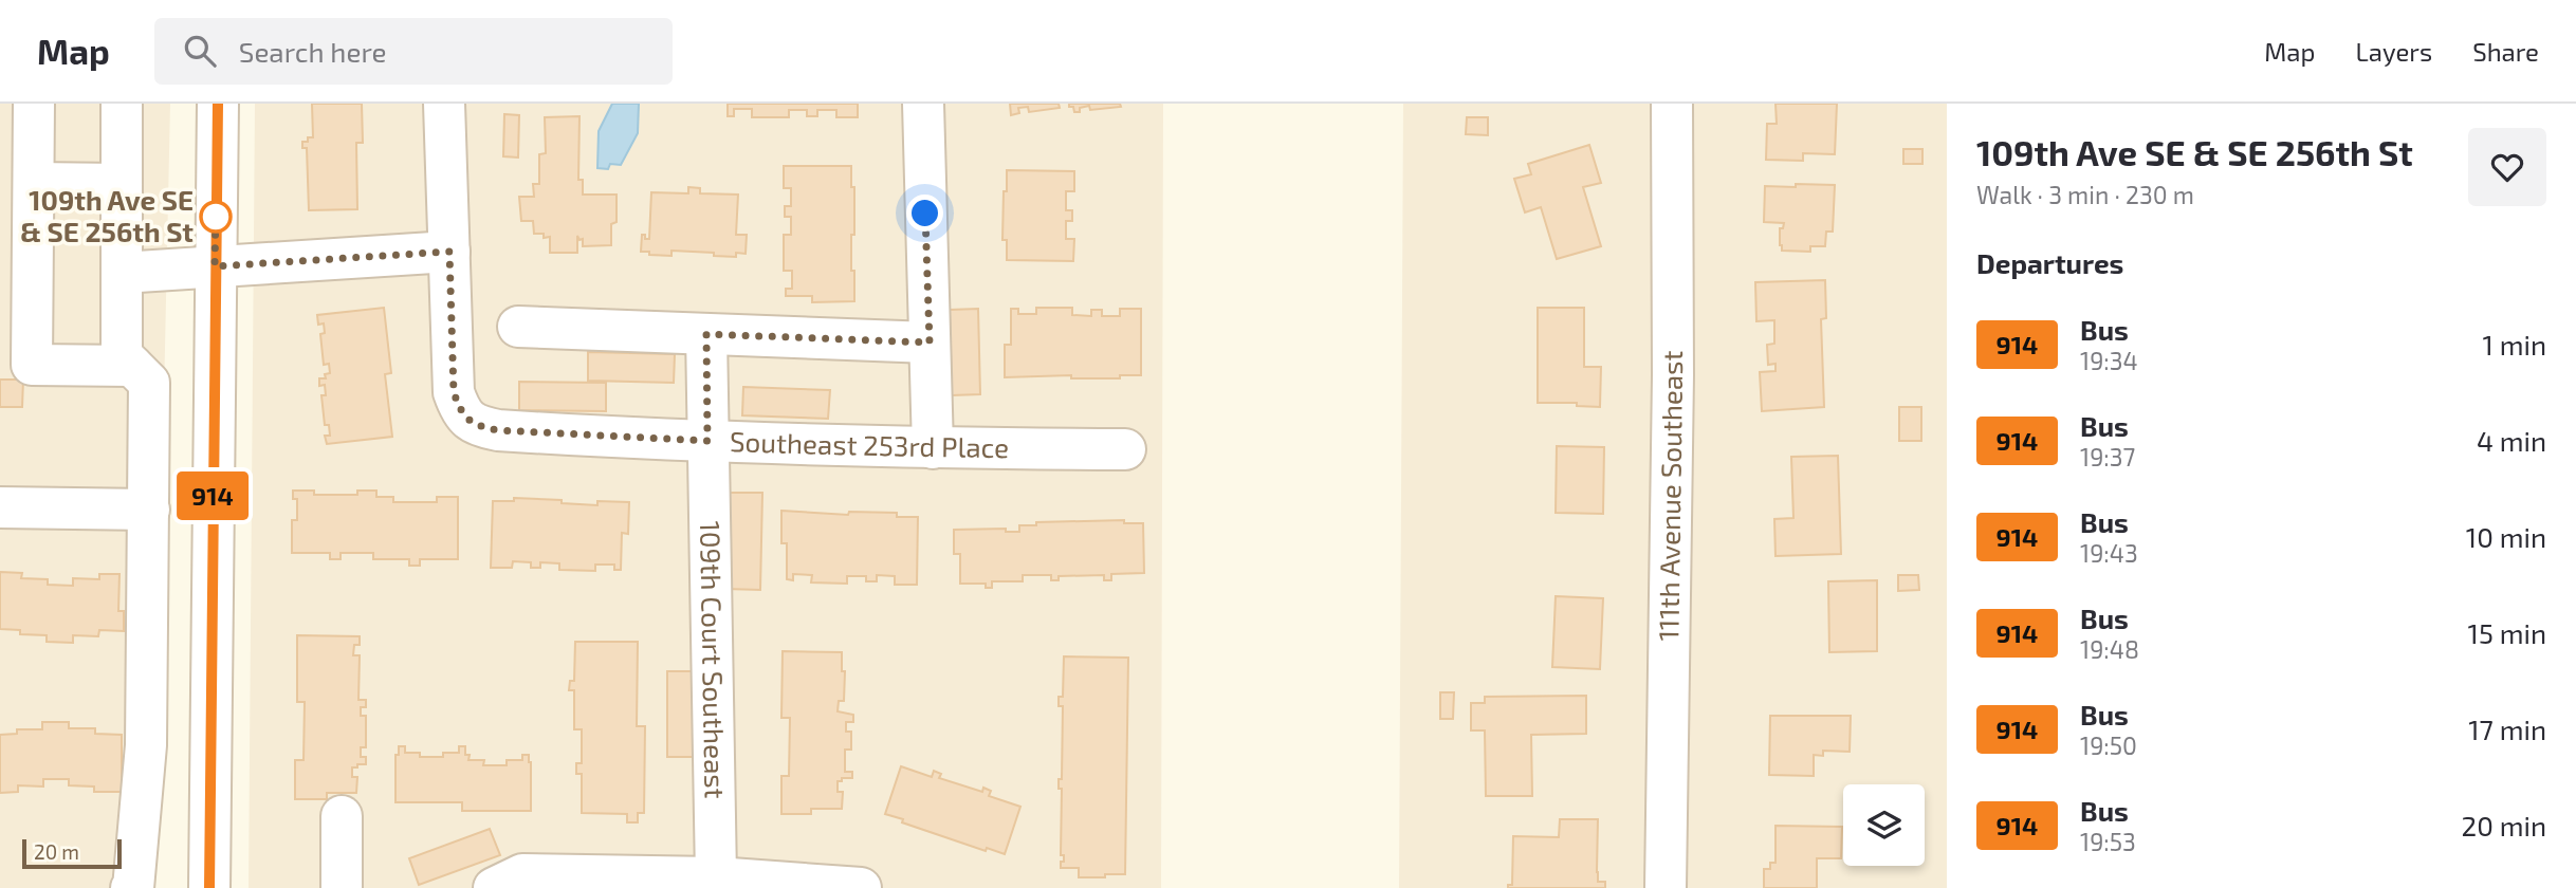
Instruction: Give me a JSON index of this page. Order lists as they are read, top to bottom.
{
  "streets": {
    "street": ["Southeast 253rd Place", "111th Avenue Southeast", "109th Court Southeast"]
  },
  "crossings": [
    ["Southeast 253rd Place", "109th Court Southeast"]
  ],
  "places": ["109th Ave SE & SE 256th St"],
  "lines": ["bus line 914"],
  "scale_bar": "20 m",
  "page": {
    "header": "Map",
    "search": "Search here",
    "nav": ["Map", "Layers", "Share"],
    "on_map": "914",
    "heading": [
      ["109th Ave SE & SE 256th St", "Walk · 3 min · 230 m"],
      "Departures"
    ],
    "list": [
      {
        "mark": "914",
        "name": "Bus",
        "note": "19:34",
        "value": "1 min"
      },
      {
        "mark": "914",
        "name": "Bus",
        "note": "19:37",
        "value": "4 min"
      },
      {
        "mark": "914",
        "name": "Bus",
        "note": "19:43",
        "value": "10 min"
      },
      {
        "mark": "914",
        "name": "Bus",
        "note": "19:48",
        "value": "15 min"
      },
      {
        "mark": "914",
        "name": "Bus",
        "note": "19:50",
        "value": "17 min"
      },
      {
        "mark": "914",
        "name": "Bus",
        "note": "19:53",
        "value": "20 min"
      }
    ],
    "scale": "20 m"
  }
}
